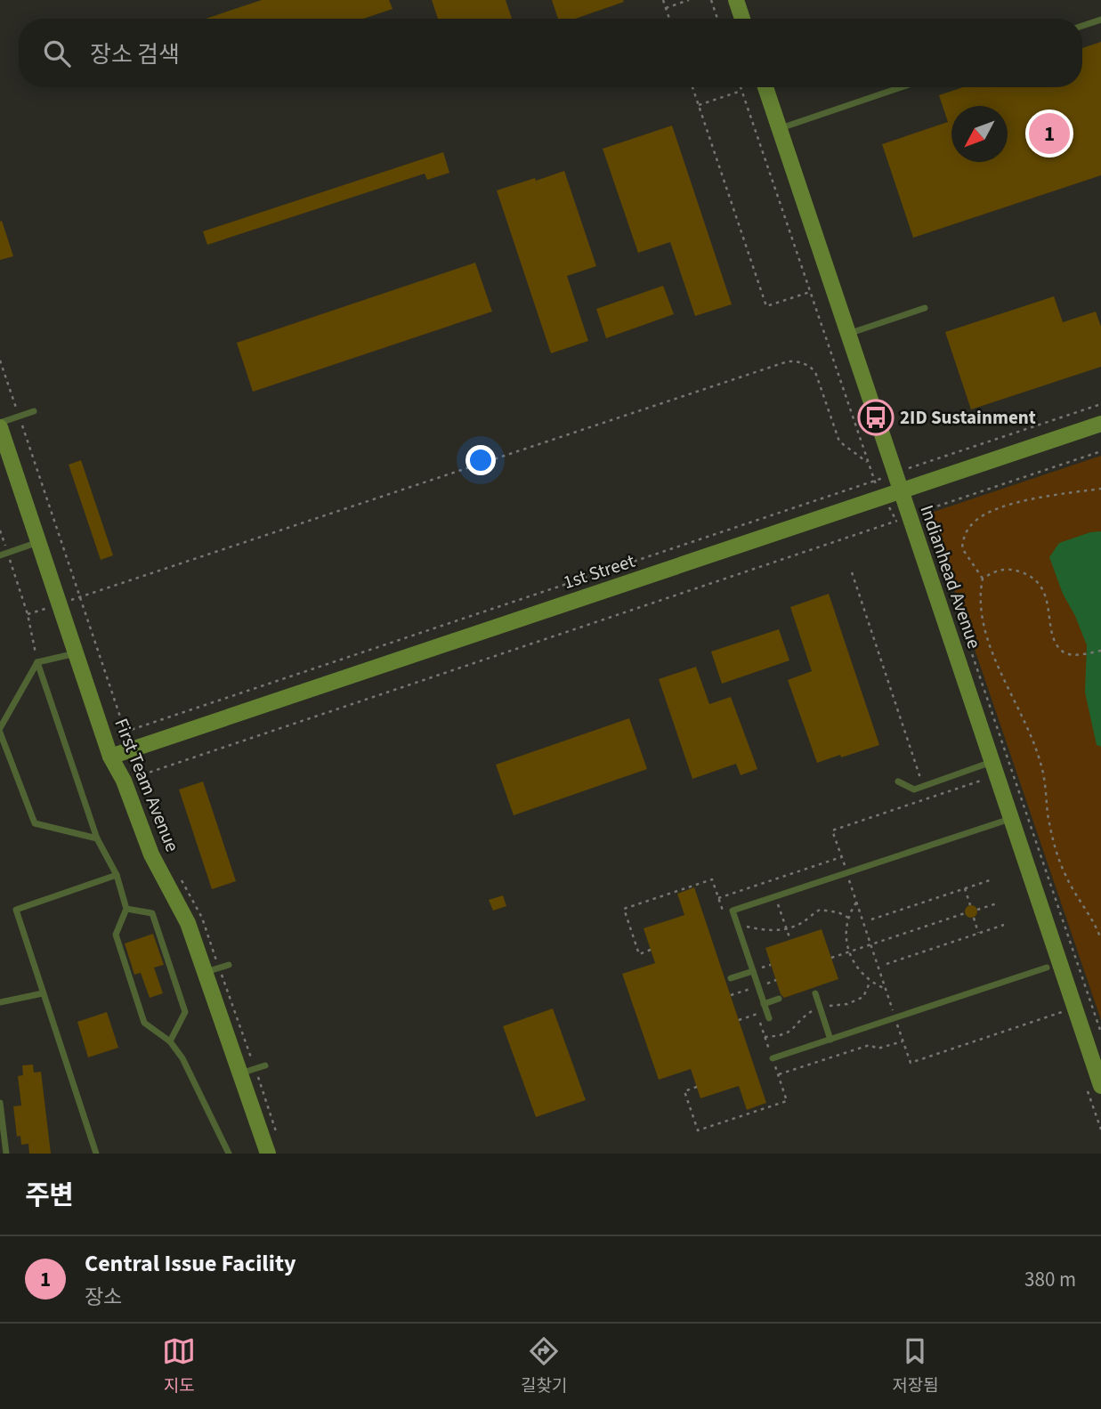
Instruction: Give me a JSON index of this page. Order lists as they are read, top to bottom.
{
  "streets": {
    "main road": ["1st Street", "Indianhead Avenue", "First Team Avenue"]
  },
  "crossings": [
    ["1st Street", "Indianhead Avenue"],
    ["1st Street", "First Team Avenue"]
  ],
  "places": {
    "bus stop": ["2ID Sustainment"]
  },
  "north": "bottom left",
  "page": {
    "search": "장소 검색",
    "pins": "1",
    "heading": "주변",
    "list": [
      {
        "mark": "1",
        "name": "Central Issue Facility",
        "note": "장소",
        "value": "380 m"
      }
    ],
    "nav": ["지도", "길찾기", "저장됨"]
  }
}
